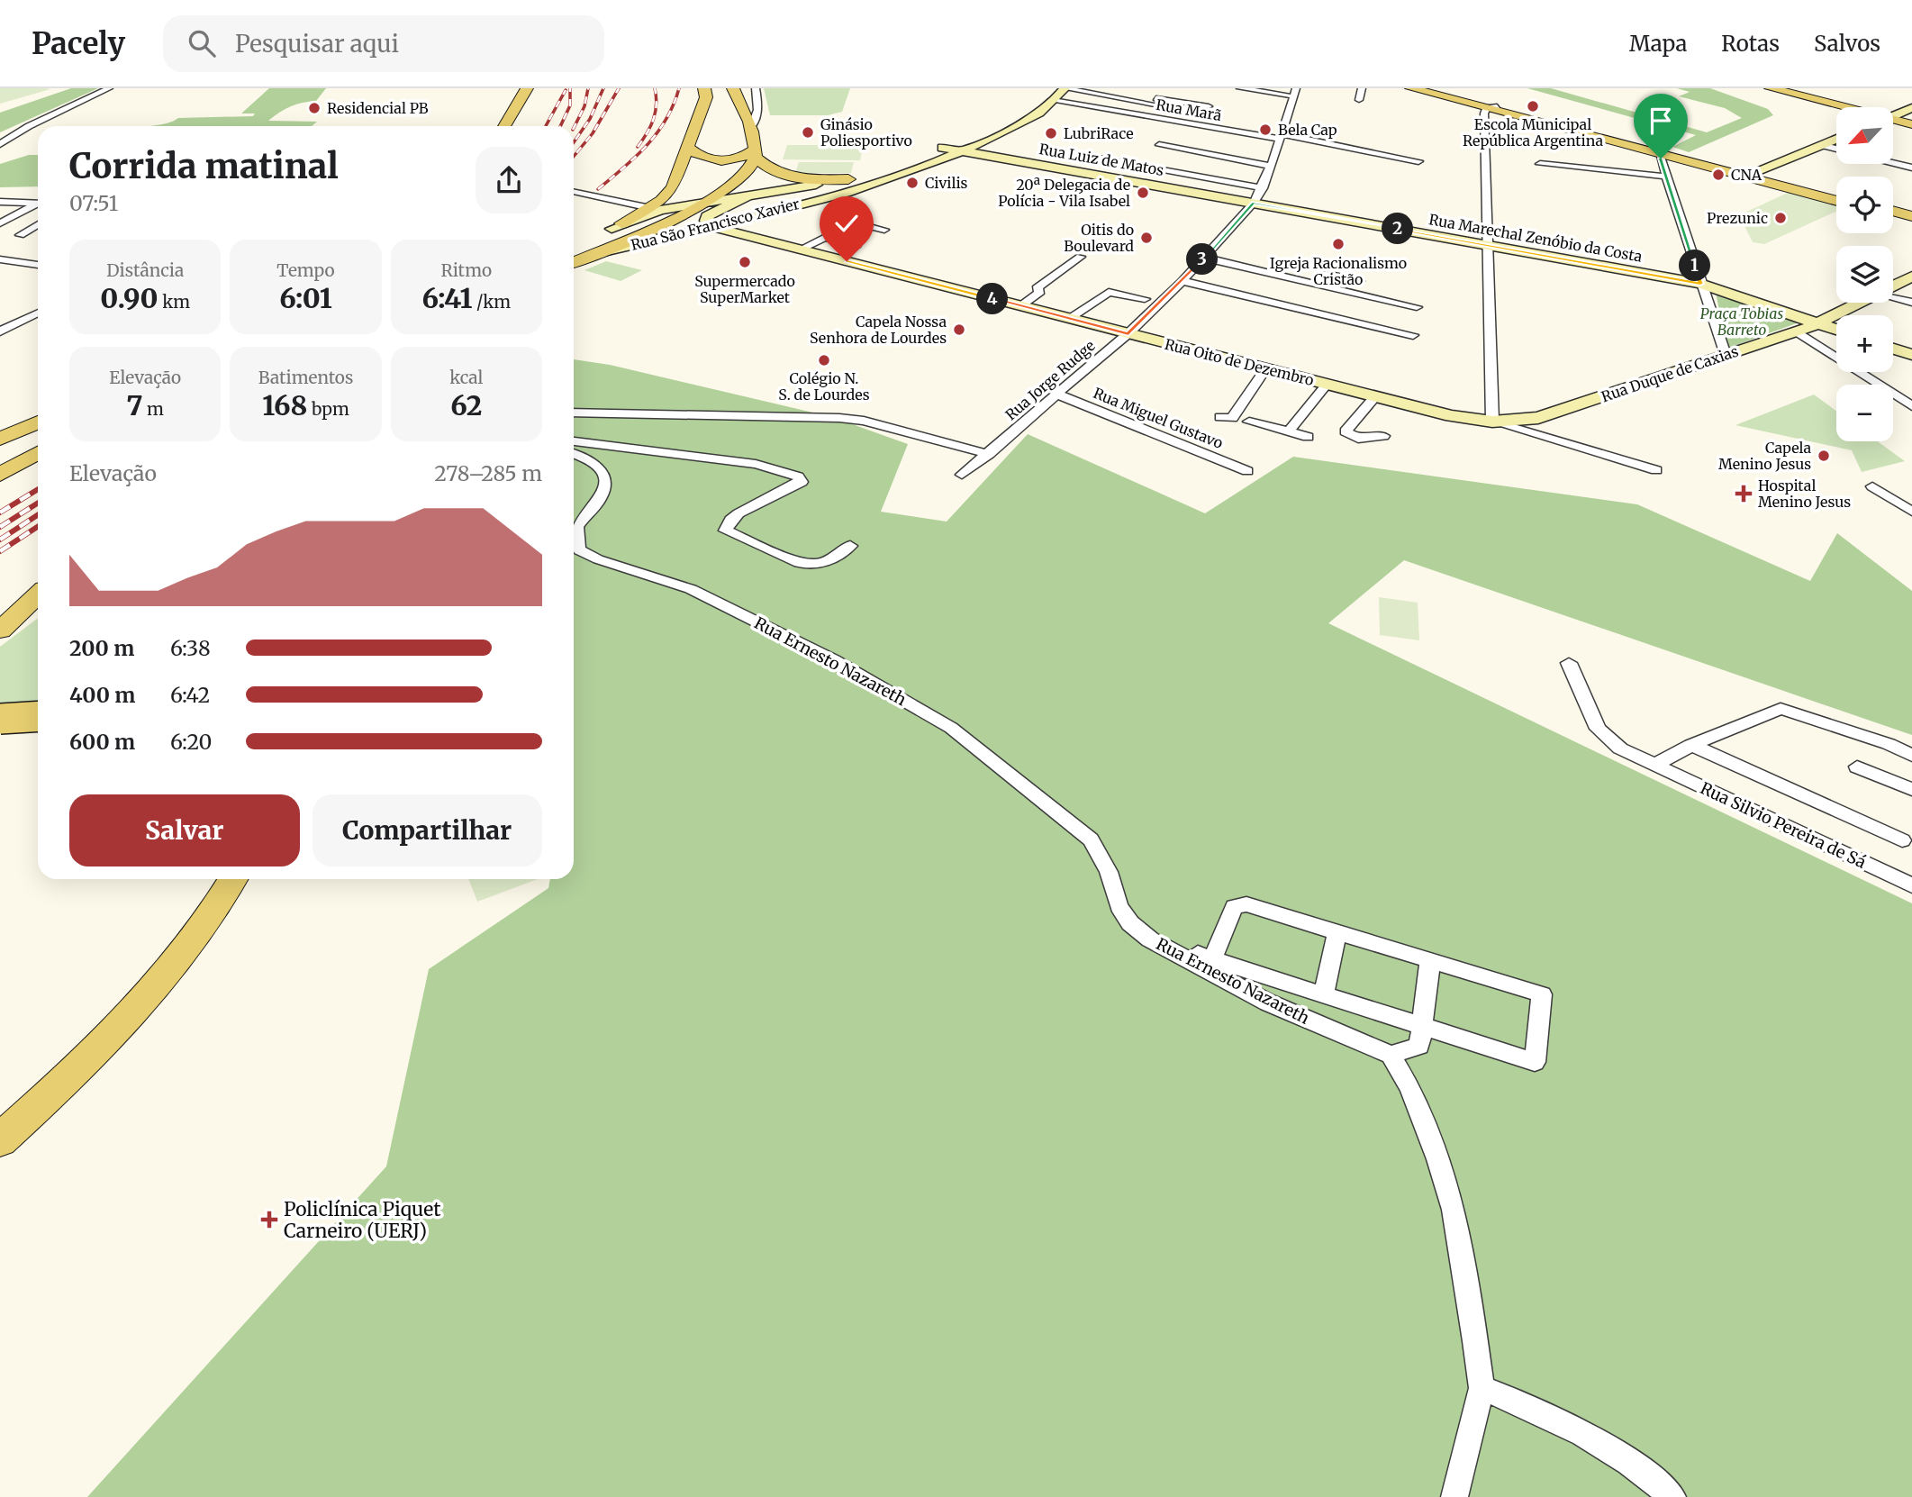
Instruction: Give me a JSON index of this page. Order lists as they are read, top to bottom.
{
  "streets": {
    "main road": ["Rua São Francisco Xavier"],
    "street": [
      "Rua Marã",
      "Rua Luiz de Matos",
      "Rua Marechal Zenóbio da Costa",
      "Rua Oito de Dezembro",
      "Rua Duque de Caxias",
      "Rua Jorge Rudge",
      "Rua Miguel Gustavo",
      "Rua Ernesto Nazareth",
      "Rua Silvio Pereira de Sá"
    ]
  },
  "crossings": [
    ["Rua Marã", "Rua São Francisco Xavier"],
    ["Rua Marã", "Rua Jorge Rudge"],
    ["Rua Luiz de Matos", "Rua São Francisco Xavier"],
    ["Rua Luiz de Matos", "Rua Marechal Zenóbio da Costa"],
    ["Rua Luiz de Matos", "Rua Jorge Rudge"],
    ["Rua São Francisco Xavier", "Rua Oito de Dezembro"],
    ["Rua Marechal Zenóbio da Costa", "Rua Duque de Caxias"],
    ["Rua Marechal Zenóbio da Costa", "Rua Jorge Rudge"],
    ["Rua Oito de Dezembro", "Rua Duque de Caxias"],
    ["Rua Oito de Dezembro", "Rua Jorge Rudge"],
    ["Rua Jorge Rudge", "Rua Miguel Gustavo"]
  ],
  "parks": ["Praça Tobias Barreto"],
  "places": {
    "other": [
      "Escola Municipal República Argentina",
      "Residencial PB",
      "Bela Cap",
      "Ginásio Poliesportivo",
      "LubriRace",
      "CNA",
      "Civilis",
      "20ª Delegacia de Polícia - Vila Isabel",
      "Prezunic",
      "Oitis do Boulevard",
      "Igreja Racionalismo Cristão",
      "Supermercado SuperMarket",
      "Capela Nossa Senhora de Lourdes",
      "Colégio N. S. de Lourdes",
      "Capela Menino Jesus"
    ],
    "health": ["Hospital Menino Jesus", "Policlínica Piquet Carneiro (UERJ)"]
  },
  "north": "bottom left",
  "page": {
    "header": "Pacely",
    "search": "Pesquisar aqui",
    "nav": ["Mapa", "Rotas", "Salvos"],
    "map_buttons": ["+", "−"],
    "heading": ["Corrida matinal", "07:51"],
    "pins": [
      "2",
      "3",
      "1",
      "4"
    ],
    "stats": [
      ["Distância", "0.90 km"],
      ["Tempo", "6:01"],
      ["Ritmo", "6:41 /km"],
      ["Elevação", "7 m"],
      ["Batimentos", "168 bpm"],
      ["kcal", "62"]
    ],
    "chart": ["Elevação", "278–285 m"],
    "list": [
      {
        "name": "200 m",
        "note": "6:38"
      },
      {
        "name": "400 m",
        "note": "6:42"
      },
      {
        "name": "600 m",
        "note": "6:20"
      }
    ],
    "buttons": ["Salvar", "Compartilhar"]
  }
}
